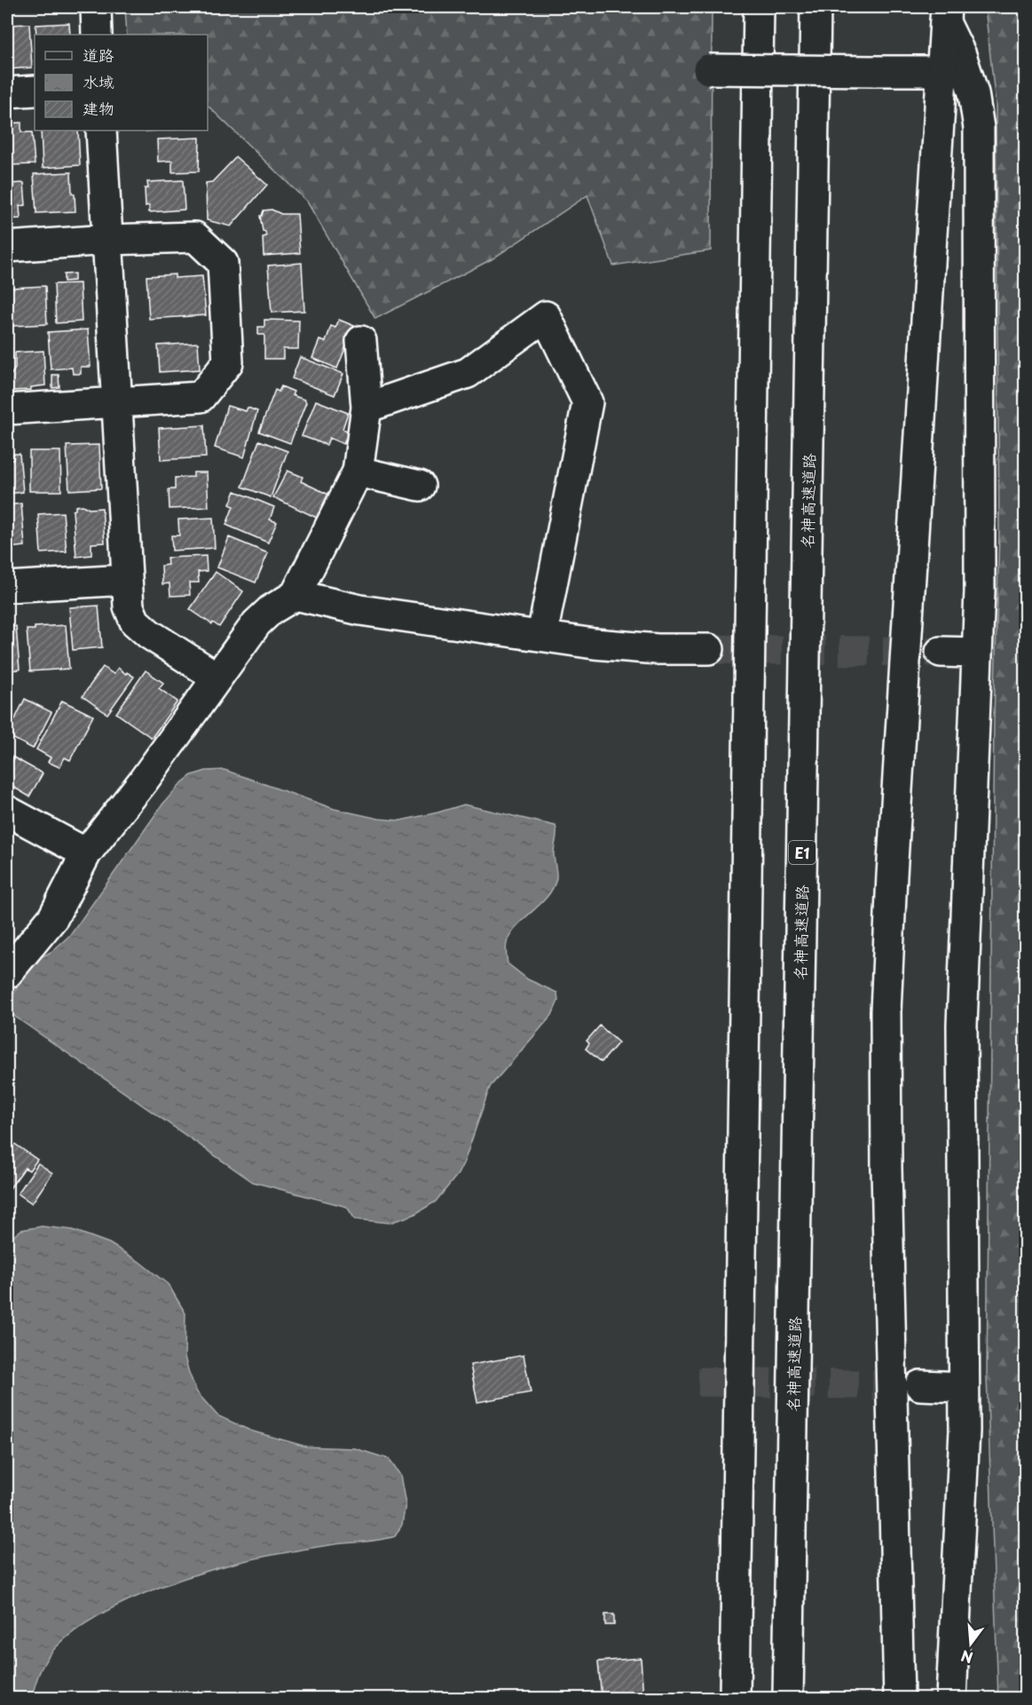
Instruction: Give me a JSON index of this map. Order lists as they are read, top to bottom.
{
  "streets": {
    "main road": ["名神高速道路", "E1"]
  },
  "legend": ["道路", "水域", "建物"],
  "north": "bottom"
}
